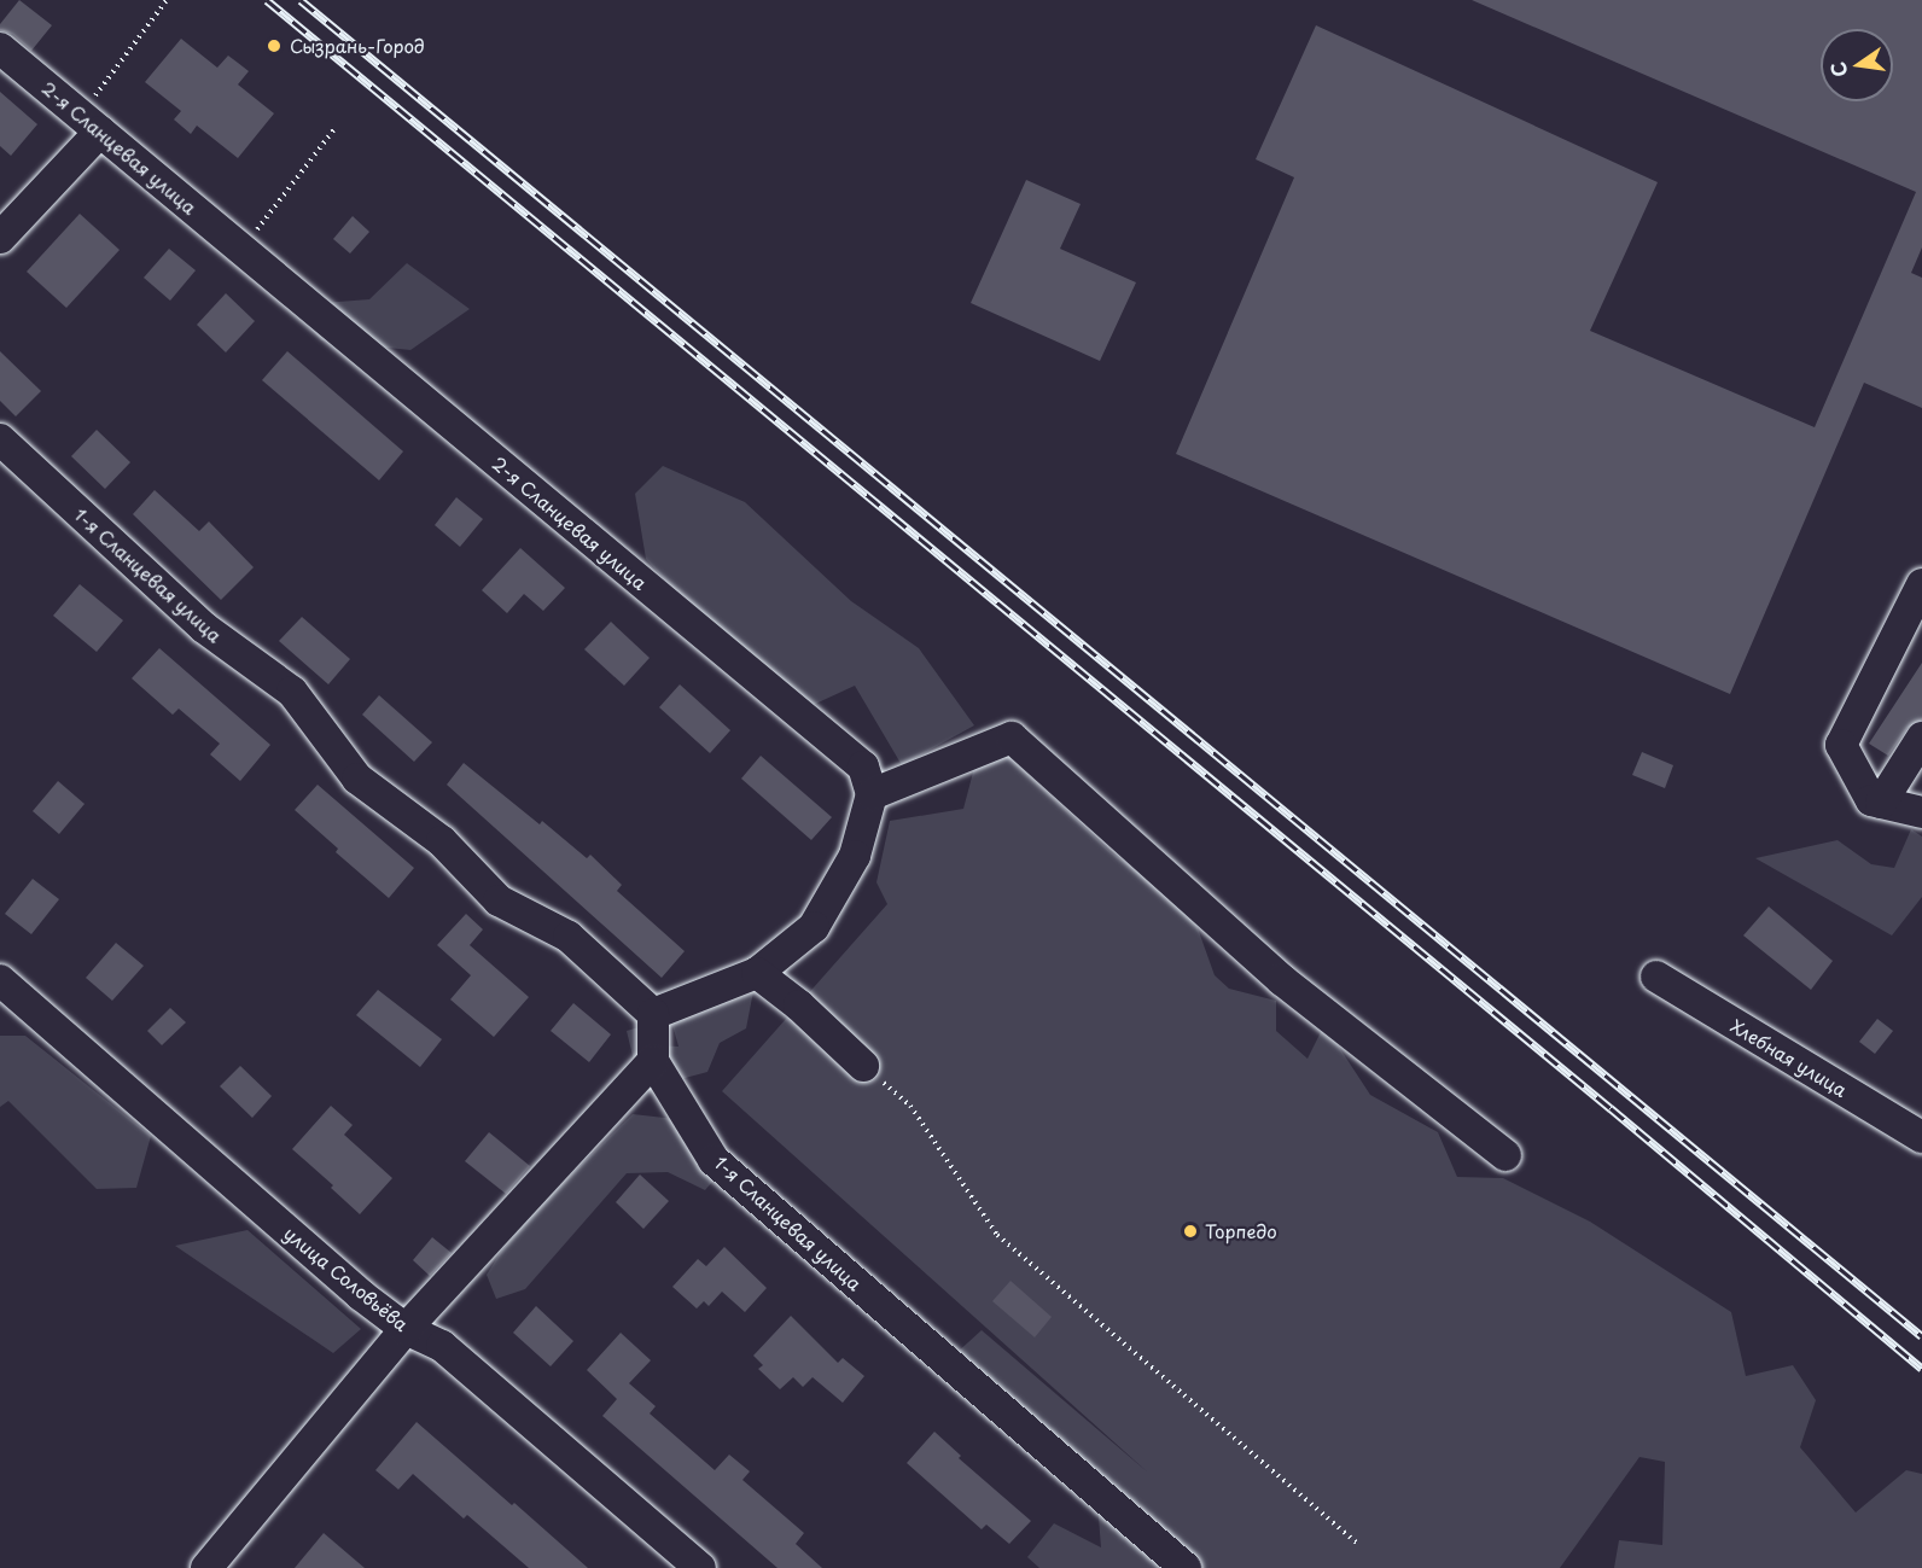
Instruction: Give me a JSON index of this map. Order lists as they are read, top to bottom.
{
  "streets": {
    "street": [
      "2-я Сланцевая улица",
      "1-я Сланцевая улица",
      "Хлебная улица",
      "улица Соловьёва"
    ]
  },
  "places": ["Сызрань-Город", "Торпедо"],
  "north": "left"
}
